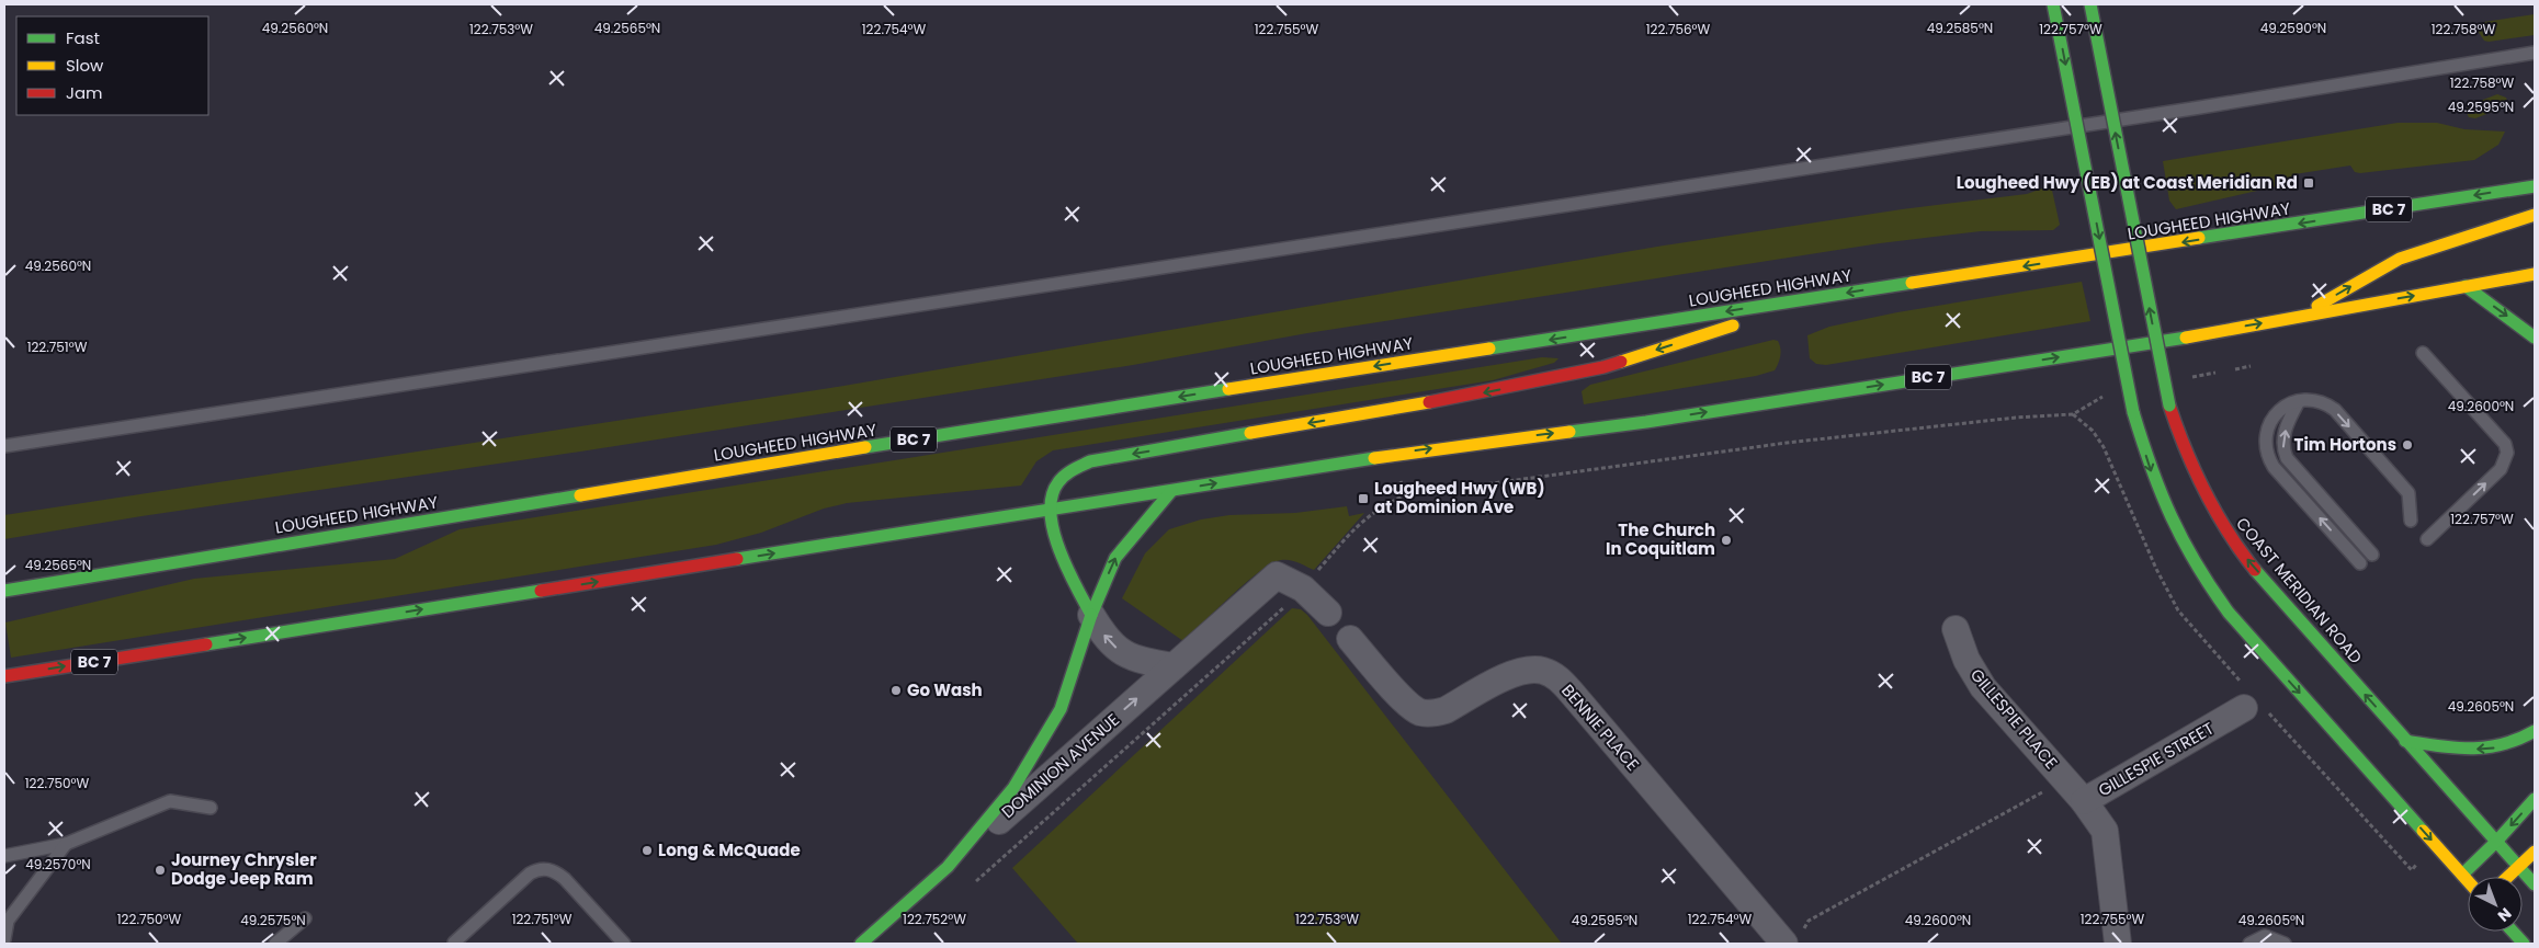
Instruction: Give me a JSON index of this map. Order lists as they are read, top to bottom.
{
  "streets": {
    "main road": [
      "BC 7",
      "LOUGHEED HIGHWAY",
      "COAST MERIDIAN ROAD",
      "DOMINION AVENUE"
    ],
    "street": ["GILLESPIE PLACE", "BENNIE PLACE", "GILLESPIE STREET"]
  },
  "crossings": [
    ["BC 7", "DOMINION AVENUE"],
    ["GILLESPIE PLACE", "GILLESPIE STREET"]
  ],
  "places": {
    "transit": ["Lougheed Hwy (EB) at Coast Meridian Rd", "Lougheed Hwy (WB) at Dominion Ave"],
    "other": [
      "Tim Hortons",
      "The Church In Coquitlam",
      "Go Wash",
      "Long & McQuade",
      "Journey Chrysler Dodge Jeep Ram"
    ]
  },
  "legend": ["Fast", "Slow", "Jam"],
  "north": "bottom right",
  "coordinates": [
    "49.2560°N",
    "49.2565°N",
    "49.2585°N",
    "49.2590°N",
    "122.753°W",
    "122.754°W",
    "122.755°W",
    "122.756°W",
    "122.757°W",
    "122.758°W",
    "49.2595°N",
    "122.751°W",
    "49.2600°N",
    "49.2605°N",
    "122.750°W",
    "49.2570°N",
    "122.752°W",
    "49.2575°N"
  ]
}
